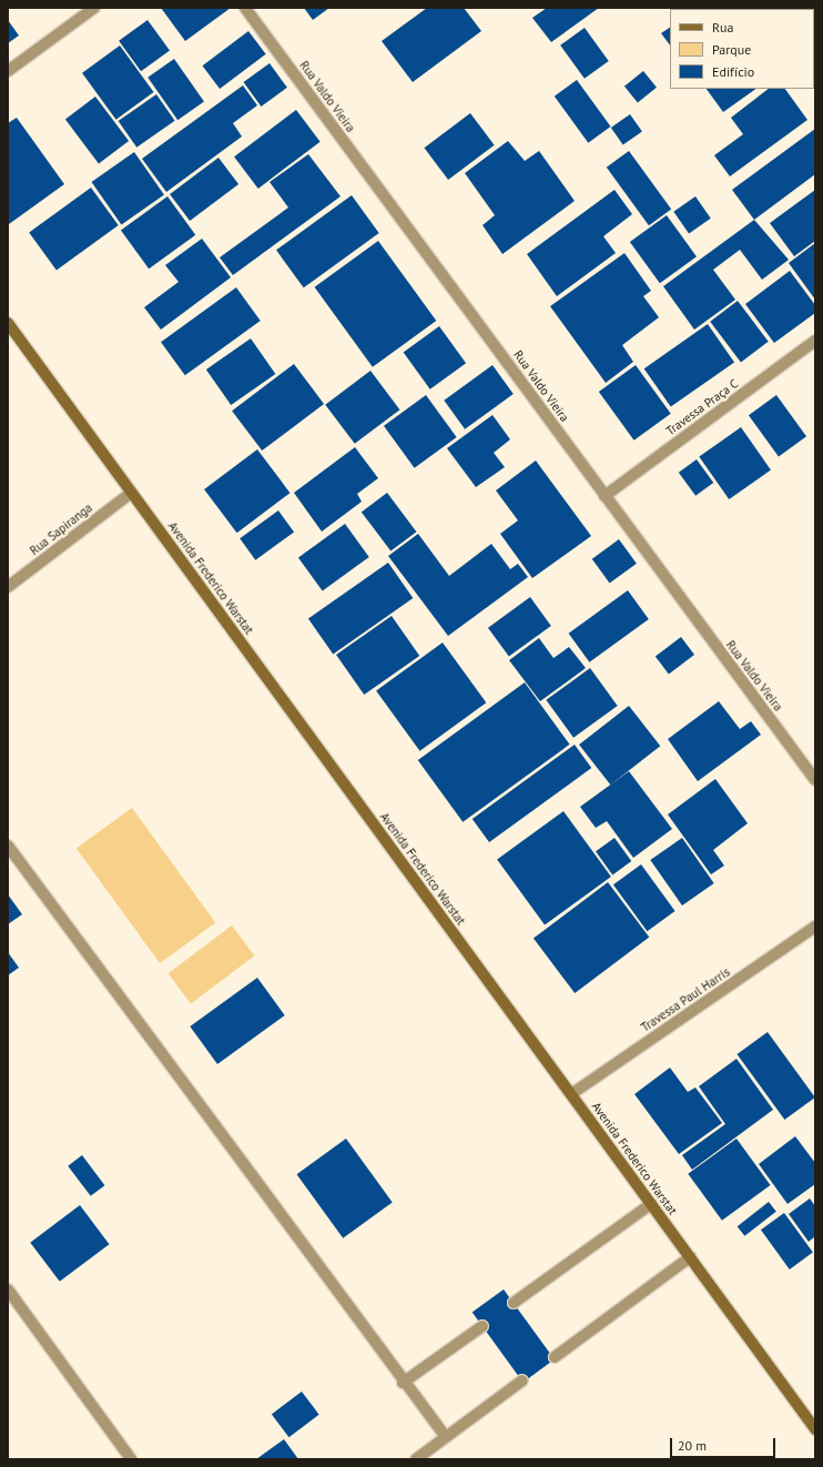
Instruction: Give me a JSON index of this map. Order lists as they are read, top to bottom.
{
  "streets": {
    "street": [
      "Rua Valdo Vieira",
      "Travessa Praça C",
      "Rua Sapiranga",
      "Avenida Frederico Warstat",
      "Travessa Paul Harris"
    ]
  },
  "crossings": [
    ["Rua Valdo Vieira", "Travessa Praça C"],
    ["Rua Sapiranga", "Avenida Frederico Warstat"],
    ["Avenida Frederico Warstat", "Travessa Paul Harris"]
  ],
  "legend": ["Rua", "Parque", "Edifício"],
  "scale_bar": "20 m"
}
